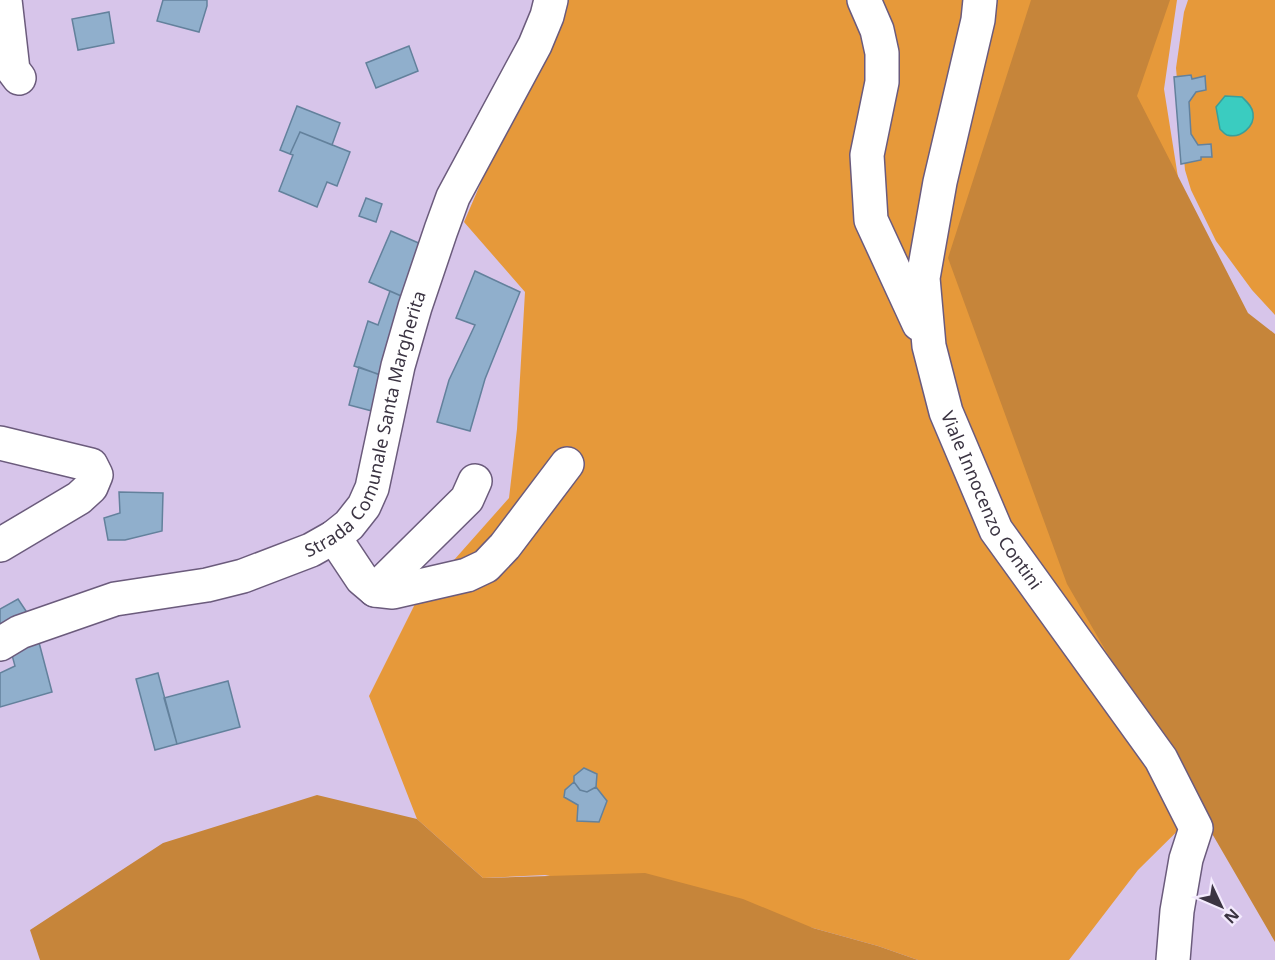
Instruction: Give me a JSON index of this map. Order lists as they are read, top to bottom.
{
  "streets": {
    "street": ["Strada Comunale Santa Margherita", "Viale Innocenzo Contini"]
  },
  "north": "bottom right"
}
